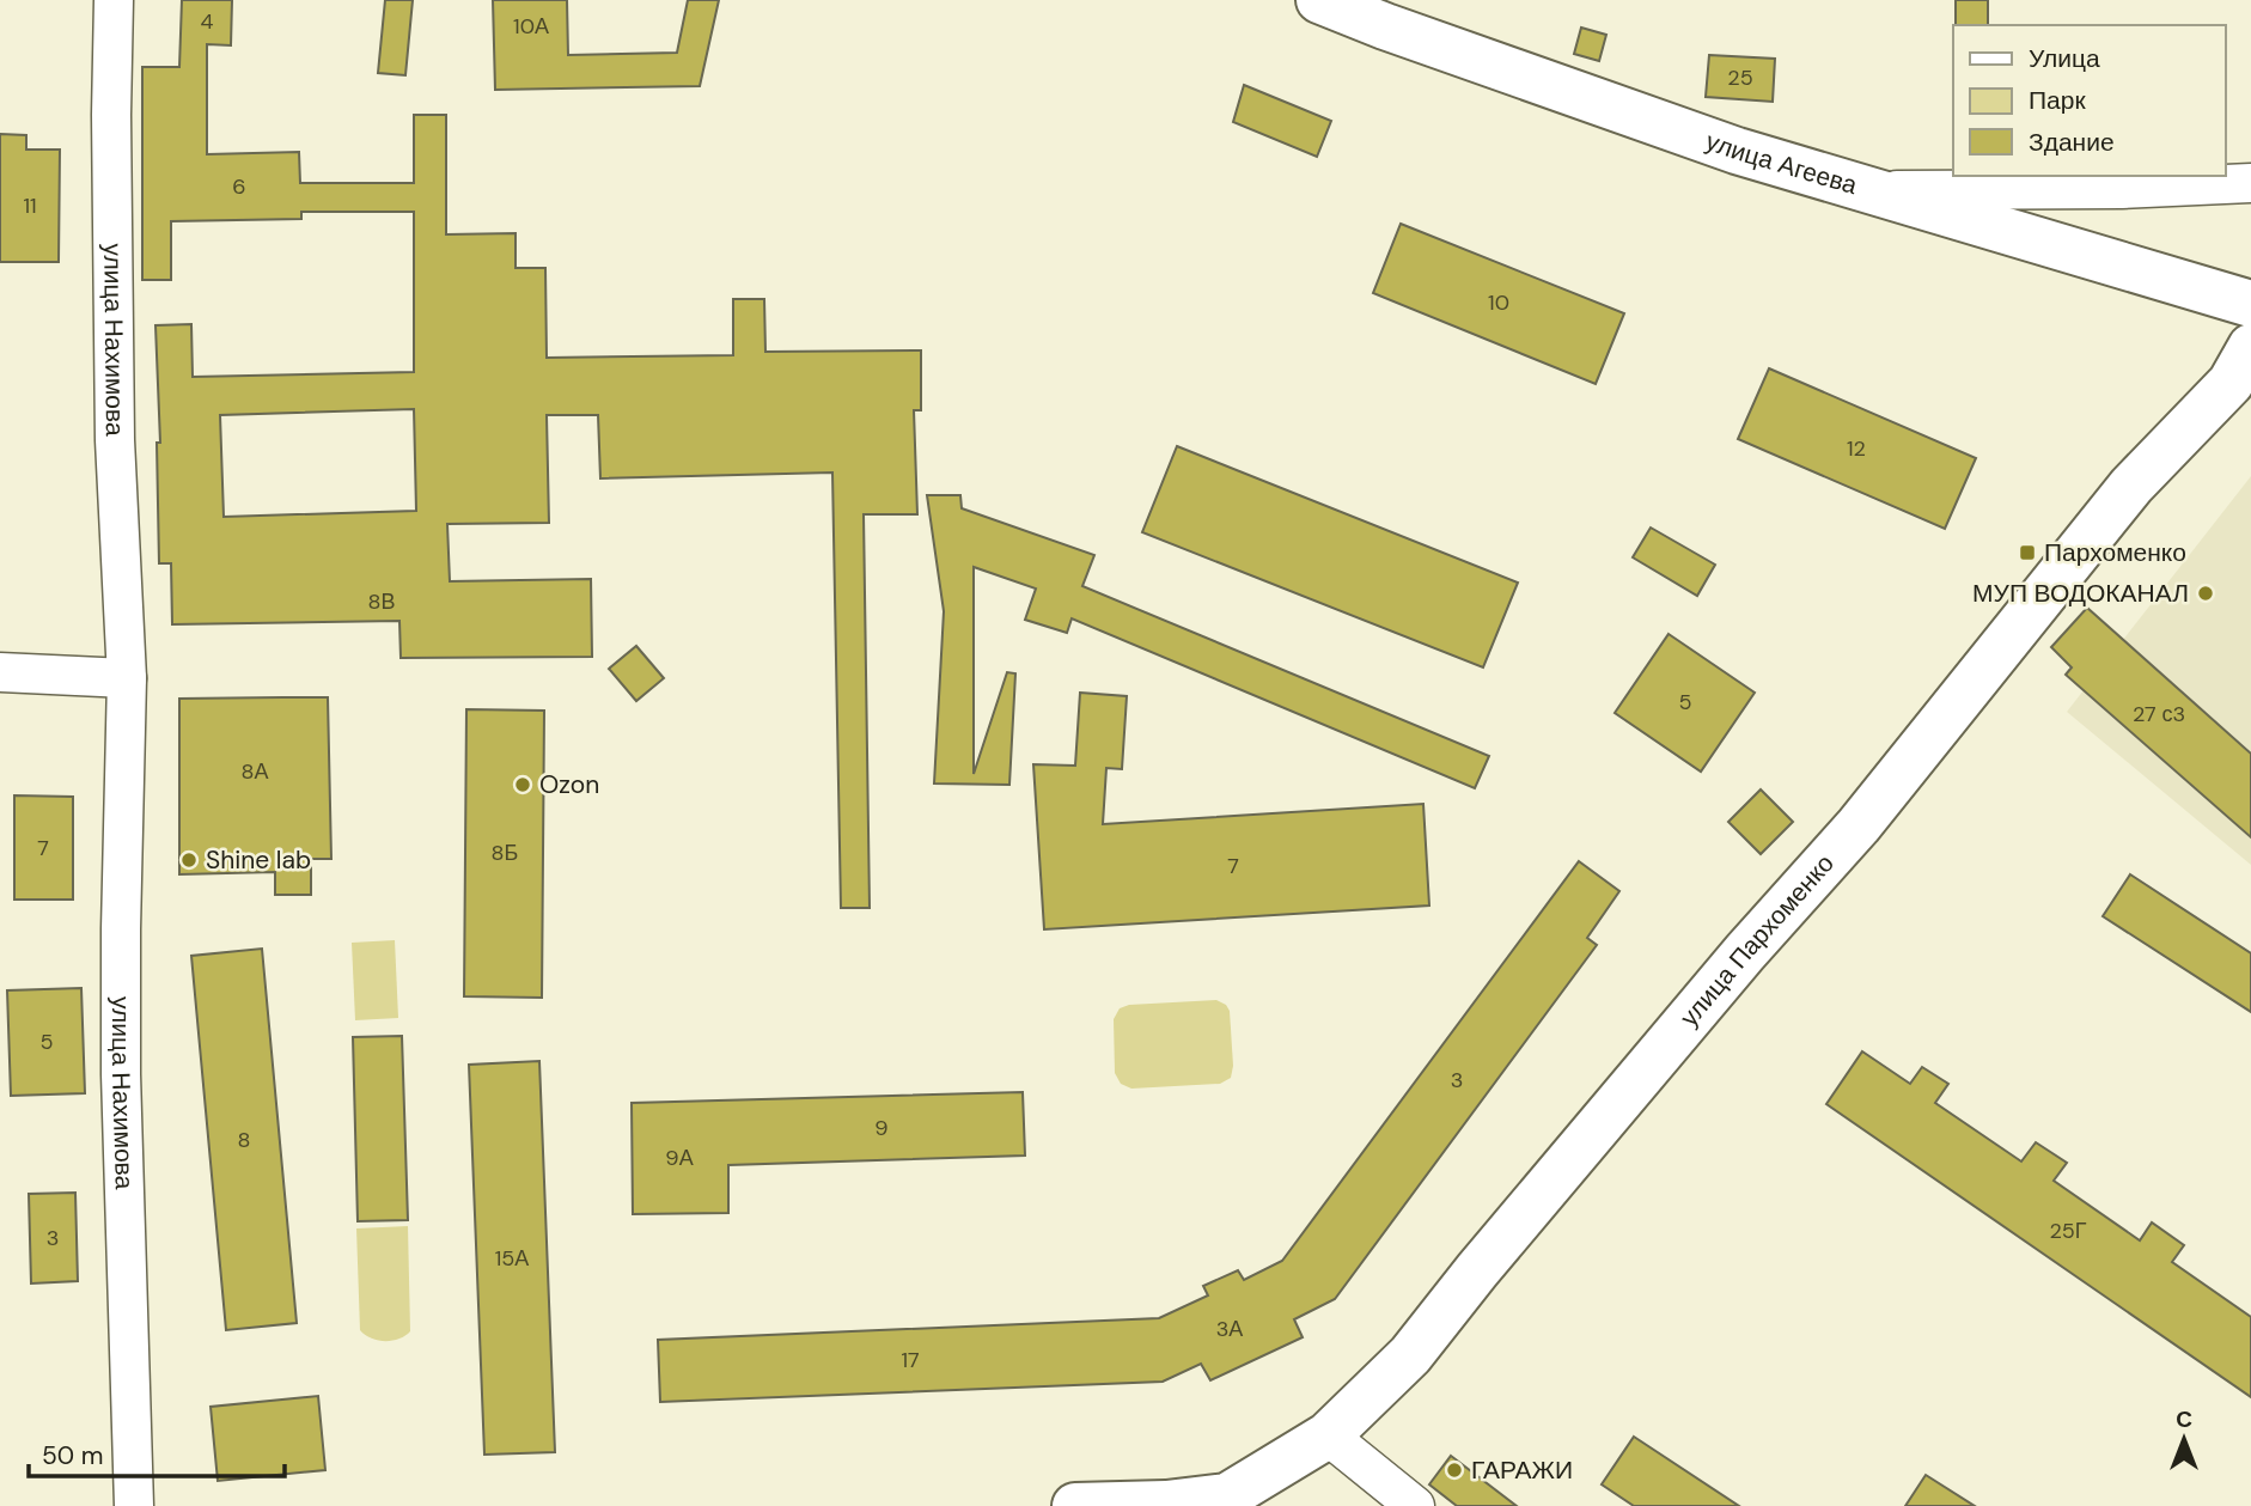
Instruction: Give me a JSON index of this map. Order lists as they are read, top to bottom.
{
  "streets": {
    "main road": ["улица Агеева", "улица Пархоменко"],
    "street": ["улица Нахимова"]
  },
  "places": {
    "transit": ["Пархоменко"],
    "other": [
      "МУП ВОДОКАНАЛ",
      "Ozon",
      "Shine lab",
      "ГАРАЖИ"
    ]
  },
  "house_numbers": [
    "4",
    "10А",
    "25",
    "6",
    "11",
    "10",
    "12",
    "8В",
    "5",
    "27 с3",
    "8А",
    "7",
    "8Б",
    "7",
    "5",
    "3",
    "9",
    "8",
    "9А",
    "25Г",
    "3",
    "15А",
    "3А",
    "17"
  ],
  "legend": ["Улица", "Парк", "Здание"],
  "scale_bar": "50 m",
  "north": "top"
}
